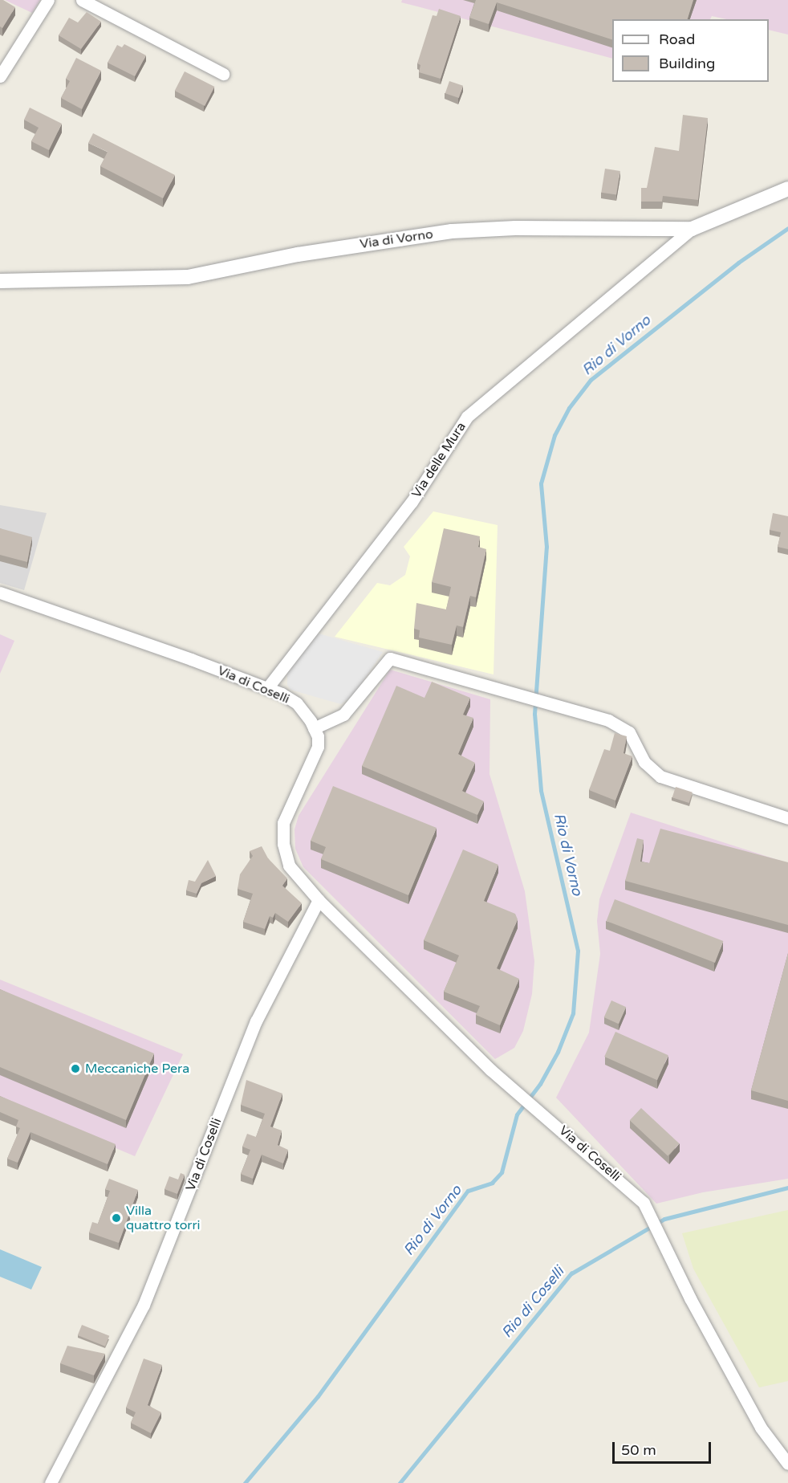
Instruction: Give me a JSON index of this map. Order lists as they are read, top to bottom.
{
  "streets": {
    "street": ["Via di Vorno", "Via delle Mura", "Via di Coselli"]
  },
  "crossings": [
    ["Via di Vorno", "Via delle Mura"],
    ["Via delle Mura", "Via di Coselli"]
  ],
  "water": ["Rio di Vorno", "Rio di Coselli"],
  "places": ["Meccaniche Pera", "Villa quattro torri"],
  "legend": ["Road", "Building"],
  "scale_bar": "50 m"
}
